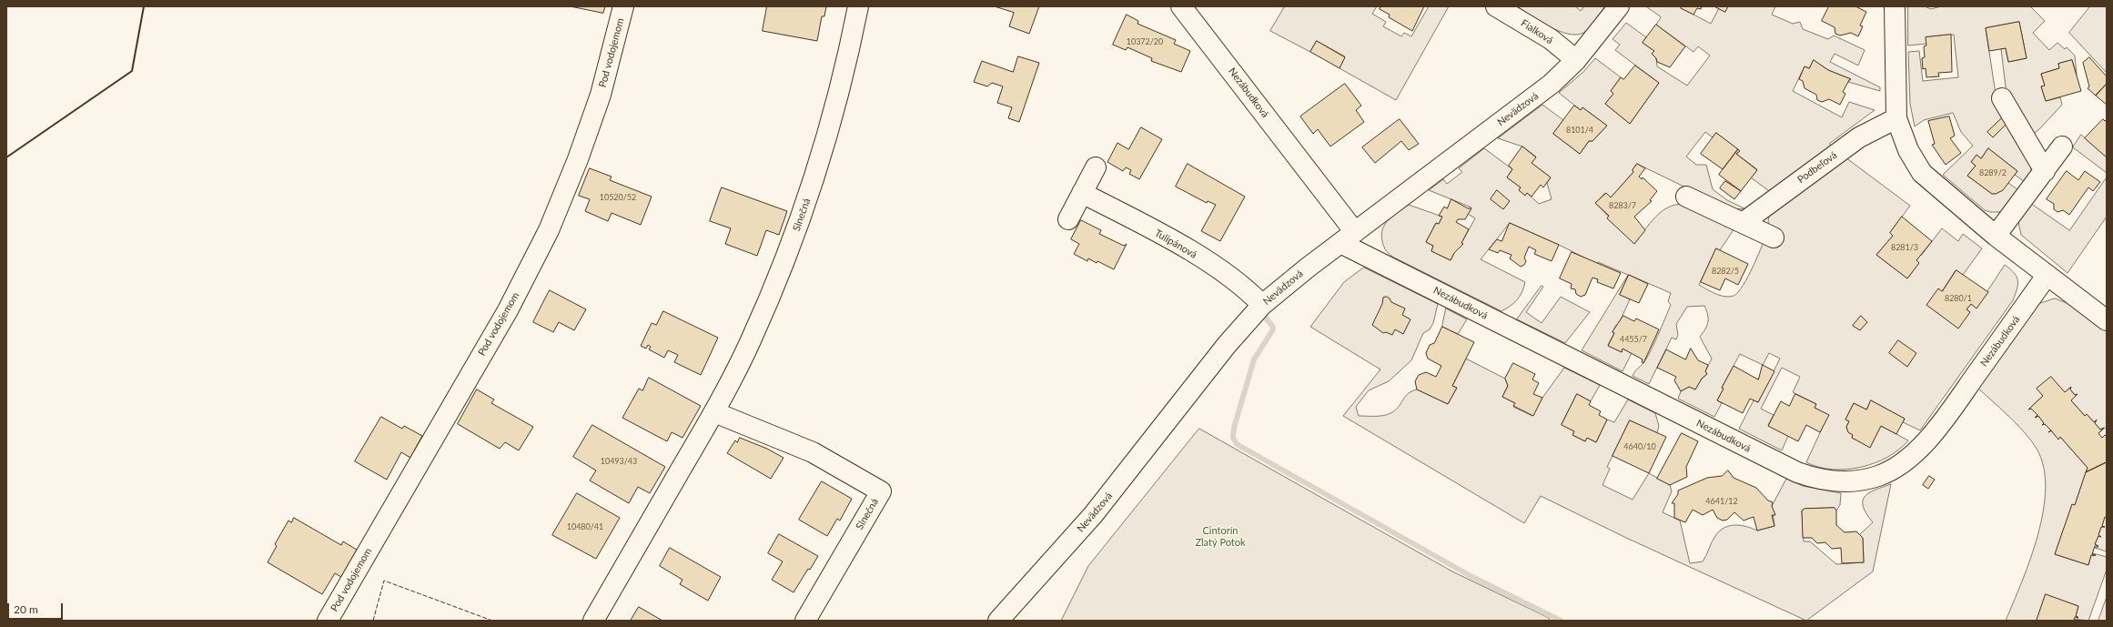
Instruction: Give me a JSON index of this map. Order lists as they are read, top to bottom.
{
  "streets": {
    "street": [
      "Fialková",
      "Pod vodojemom",
      "Nezábudková",
      "Nevädzová",
      "Podbeľová",
      "Slnečná",
      "Tulipánová"
    ]
  },
  "crossings": [
    ["Fialková", "Nevädzová"],
    ["Nezábudková", "Nevädzová"],
    ["Nevädzová", "Tulipánová"]
  ],
  "parks": ["Cintorín Zlatý Potok"],
  "house_numbers": [
    "10372/20",
    "8101/4",
    "8289/2",
    "10520/52",
    "8283/7",
    "8281/3",
    "8282/5",
    "8280/1",
    "4455/7",
    "4640/10",
    "10493/43",
    "4641/12",
    "10480/41"
  ],
  "scale_bar": "20 m"
}
